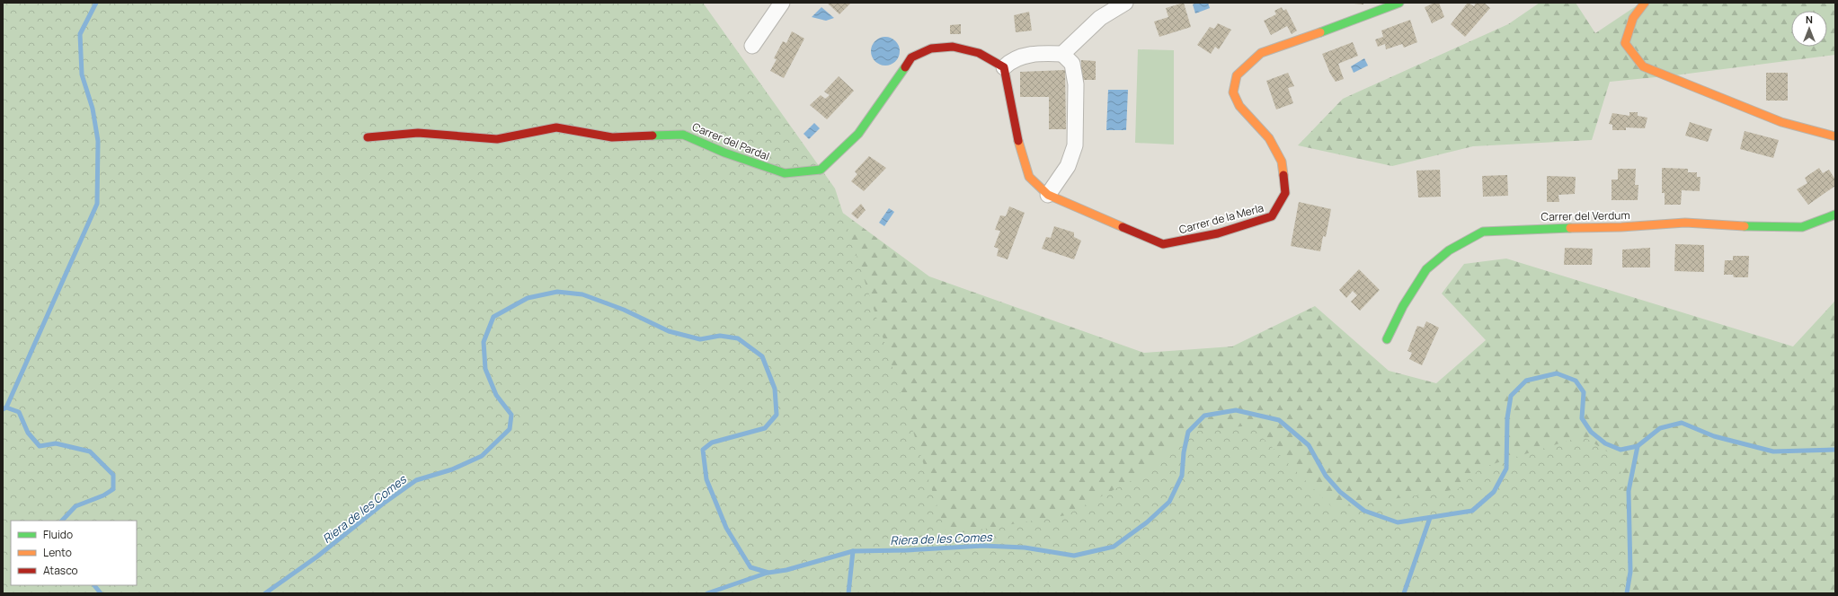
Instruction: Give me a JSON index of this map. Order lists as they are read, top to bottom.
{
  "streets": {
    "street": ["Carrer del Pardal", "Carrer del Verdum", "Carrer de la Merla"]
  },
  "crossings": [
    ["Carrer del Pardal", "Carrer de la Merla"]
  ],
  "water": ["Riera de les Comes"],
  "legend": ["Fluido", "Lento", "Atasco"],
  "north": "top"
}
